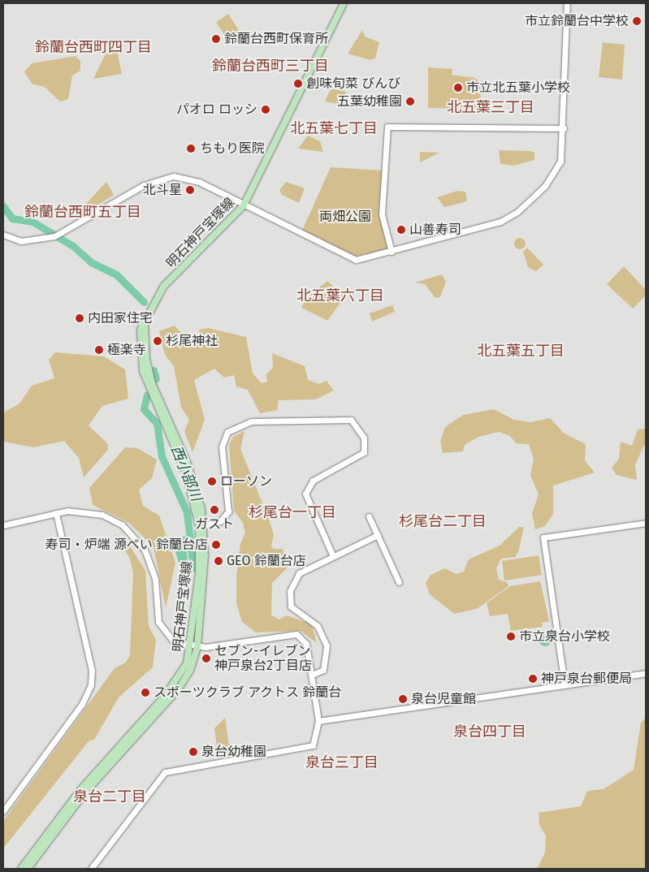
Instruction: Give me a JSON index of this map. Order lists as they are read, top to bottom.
{
  "streets": {
    "main road": ["明石神戸宝塚線"]
  },
  "districts": [
    "鈴蘭台西町四丁目",
    "鈴蘭台西町三丁目",
    "北五葉三丁目",
    "北五葉七丁目",
    "鈴蘭台西町五丁目",
    "北五葉六丁目",
    "北五葉五丁目",
    "杉尾台一丁目",
    "杉尾台二丁目",
    "泉台四丁目",
    "泉台三丁目",
    "泉台二丁目"
  ],
  "water": ["西小部川"],
  "parks": ["両畑公園"],
  "places": [
    "市立鈴蘭台中学校",
    "鈴蘭台西町保育所",
    "創味旬菜 びんび",
    "市立北五葉小学校",
    "五葉幼稚園",
    "パオロ ロッシ",
    "ちもり医院",
    "北斗星",
    "山善寿司",
    "内田家住宅",
    "杉尾神社",
    "極楽寺",
    "ローソン",
    "ガスト",
    "寿司・炉端 源べい 鈴蘭台店",
    "GEO 鈴蘭台店",
    "市立泉台小学校",
    "セブン-イレブン 神戸泉台2丁目店",
    "神戸泉台郵便局",
    "スポーツクラブ アクトス 鈴蘭台",
    "泉台児童館",
    "泉台幼稚園"
  ]
}
